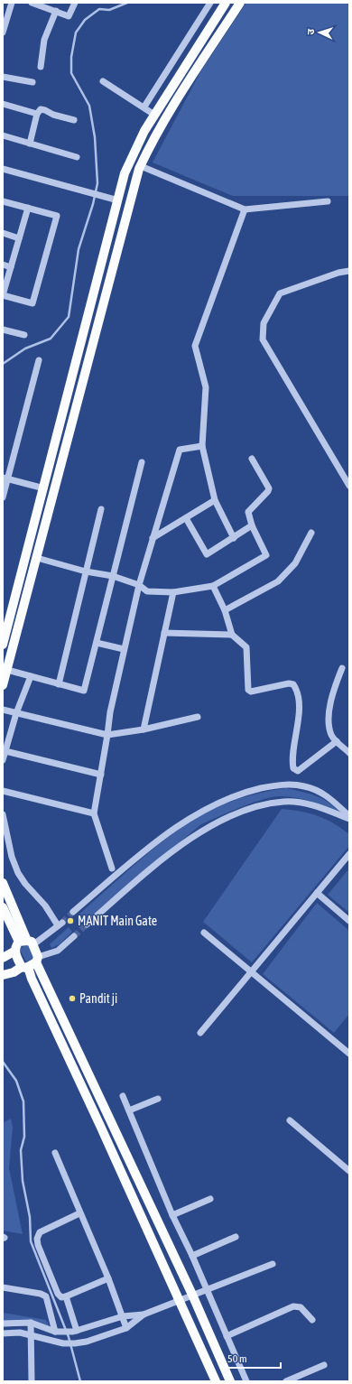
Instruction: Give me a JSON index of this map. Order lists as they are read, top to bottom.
{
  "places": ["MANIT Main Gate", "Pandit ji"],
  "scale_bar": "50 m",
  "north": "left"
}
